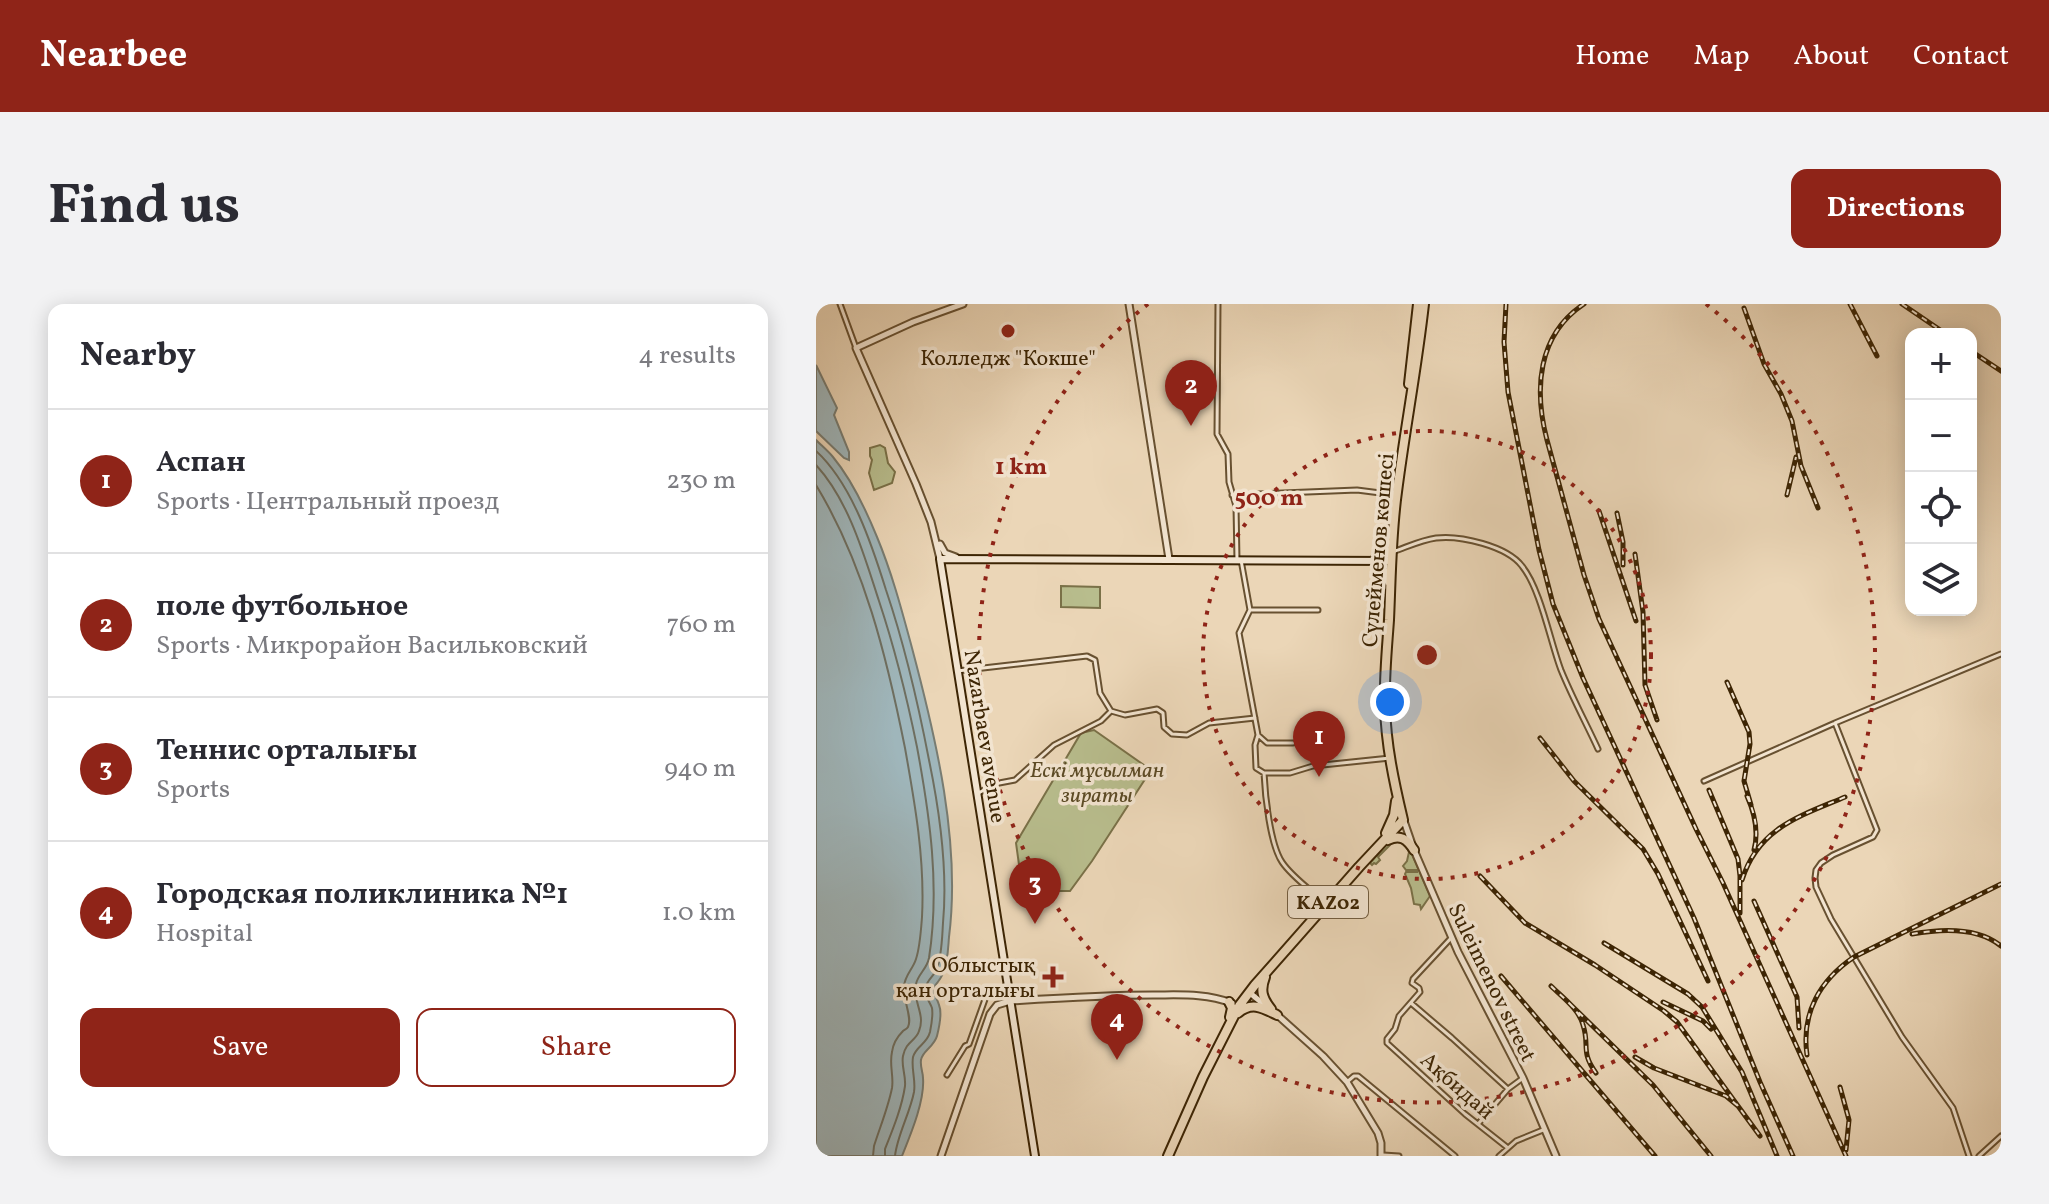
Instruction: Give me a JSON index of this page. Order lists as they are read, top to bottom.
{
  "streets": {
    "highway": ["Сүлейменов көшесі", "KАZ02"],
    "main road": ["Nazarbaev avenue"],
    "street": ["Suleimenov street", "Ақбидай"]
  },
  "crossings": [
    ["Сүлейменов көшесі", "KАZ02"],
    ["Сүлейменов көшесі", "Suleimenov street"],
    ["KАZ02", "Suleimenov street"]
  ],
  "parks": ["Ескі мұсылман зираты"],
  "places": {
    "other": ["Колледж \"Кокше\""],
    "health": ["Облыстық қан орталығы"]
  },
  "page": {
    "header": "Nearbee",
    "nav": [
      "Home",
      "Map",
      "About",
      "Contact"
    ],
    "title": "Find us",
    "buttons": [
      "Directions",
      ["Save", "Share"]
    ],
    "heading": ["Nearby", "4 results"],
    "map_buttons": ["+", "−"],
    "pins": [
      "2",
      "1",
      "3",
      "4"
    ],
    "list": [
      {
        "mark": "1",
        "name": "Аспан",
        "note": "Sports · Центральный проезд",
        "value": "230 m"
      },
      {
        "mark": "2",
        "name": "поле футбольное",
        "note": "Sports · Микрорайон Васильковский",
        "value": "760 m"
      },
      {
        "mark": "3",
        "name": "Теннис орталығы",
        "note": "Sports",
        "value": "940 m"
      },
      {
        "mark": "4",
        "name": "Городская поликлиника №1",
        "note": "Hospital",
        "value": "1.0 km"
      }
    ]
  },
  "rings": ["1 km", "500 m"]
}
